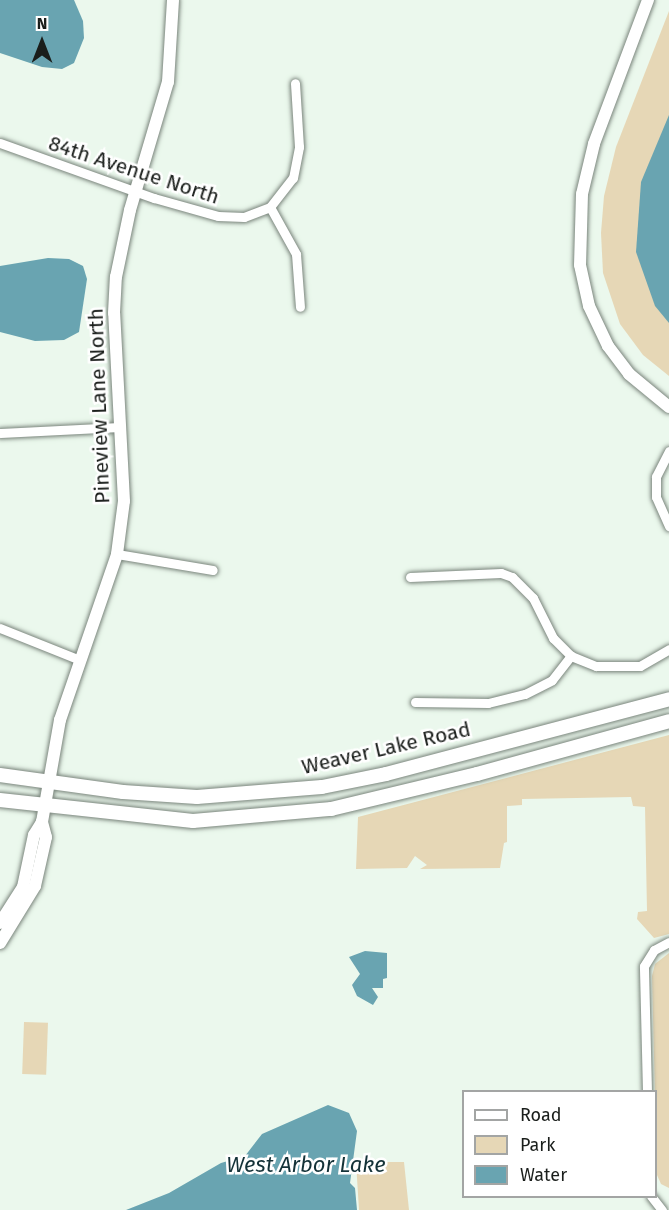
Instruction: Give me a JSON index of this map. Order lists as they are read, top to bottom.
{
  "streets": {
    "main road": ["Weaver Lake Road"],
    "street": ["84th Avenue North", "Pineview Lane North"]
  },
  "crossings": [
    ["84th Avenue North", "Pineview Lane North"],
    ["Pineview Lane North", "Weaver Lake Road"]
  ],
  "water": ["West Arbor Lake"],
  "legend": ["Road", "Park", "Water"],
  "north": "top"
}
